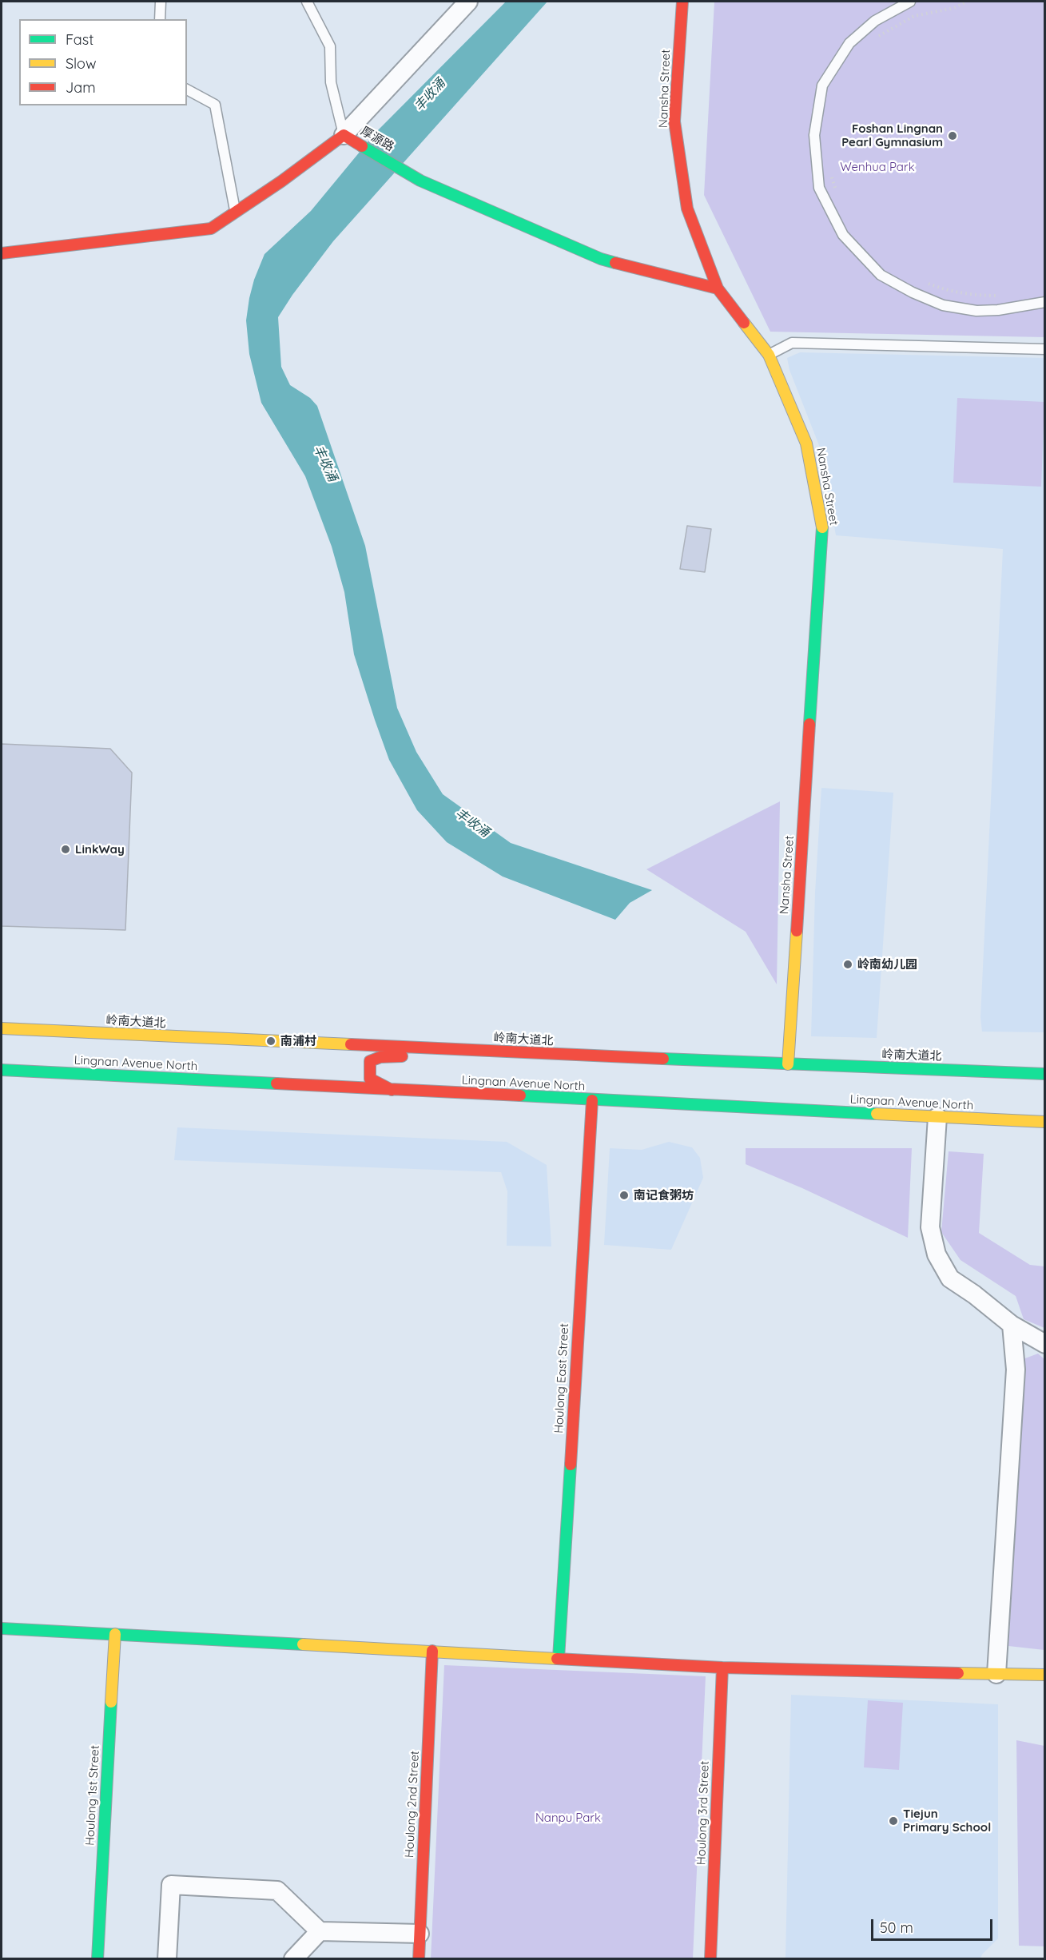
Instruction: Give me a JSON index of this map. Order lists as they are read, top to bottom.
{
  "streets": {
    "street": [
      "Nansha Street",
      "厚源路",
      "岭南大道北",
      "Lingnan Avenue North",
      "Houlong East Street",
      "Houlong 1st Street",
      "Houlong 2nd Street",
      "Houlong 3rd Street"
    ]
  },
  "crossings": [
    ["Nansha Street", "厚源路"],
    ["Nansha Street", "岭南大道北"],
    ["Lingnan Avenue North", "Houlong East Street"]
  ],
  "water": ["丰收涌"],
  "parks": ["Wenhua Park", "Nanpu Park"],
  "places": [
    "Foshan Lingnan Pearl Gymnasium",
    "LinkWay",
    "岭南幼儿园",
    "南浦村",
    "南记食粥坊",
    "Tiejun Primary School"
  ],
  "legend": ["Fast", "Slow", "Jam"],
  "scale_bar": "50 m"
}
